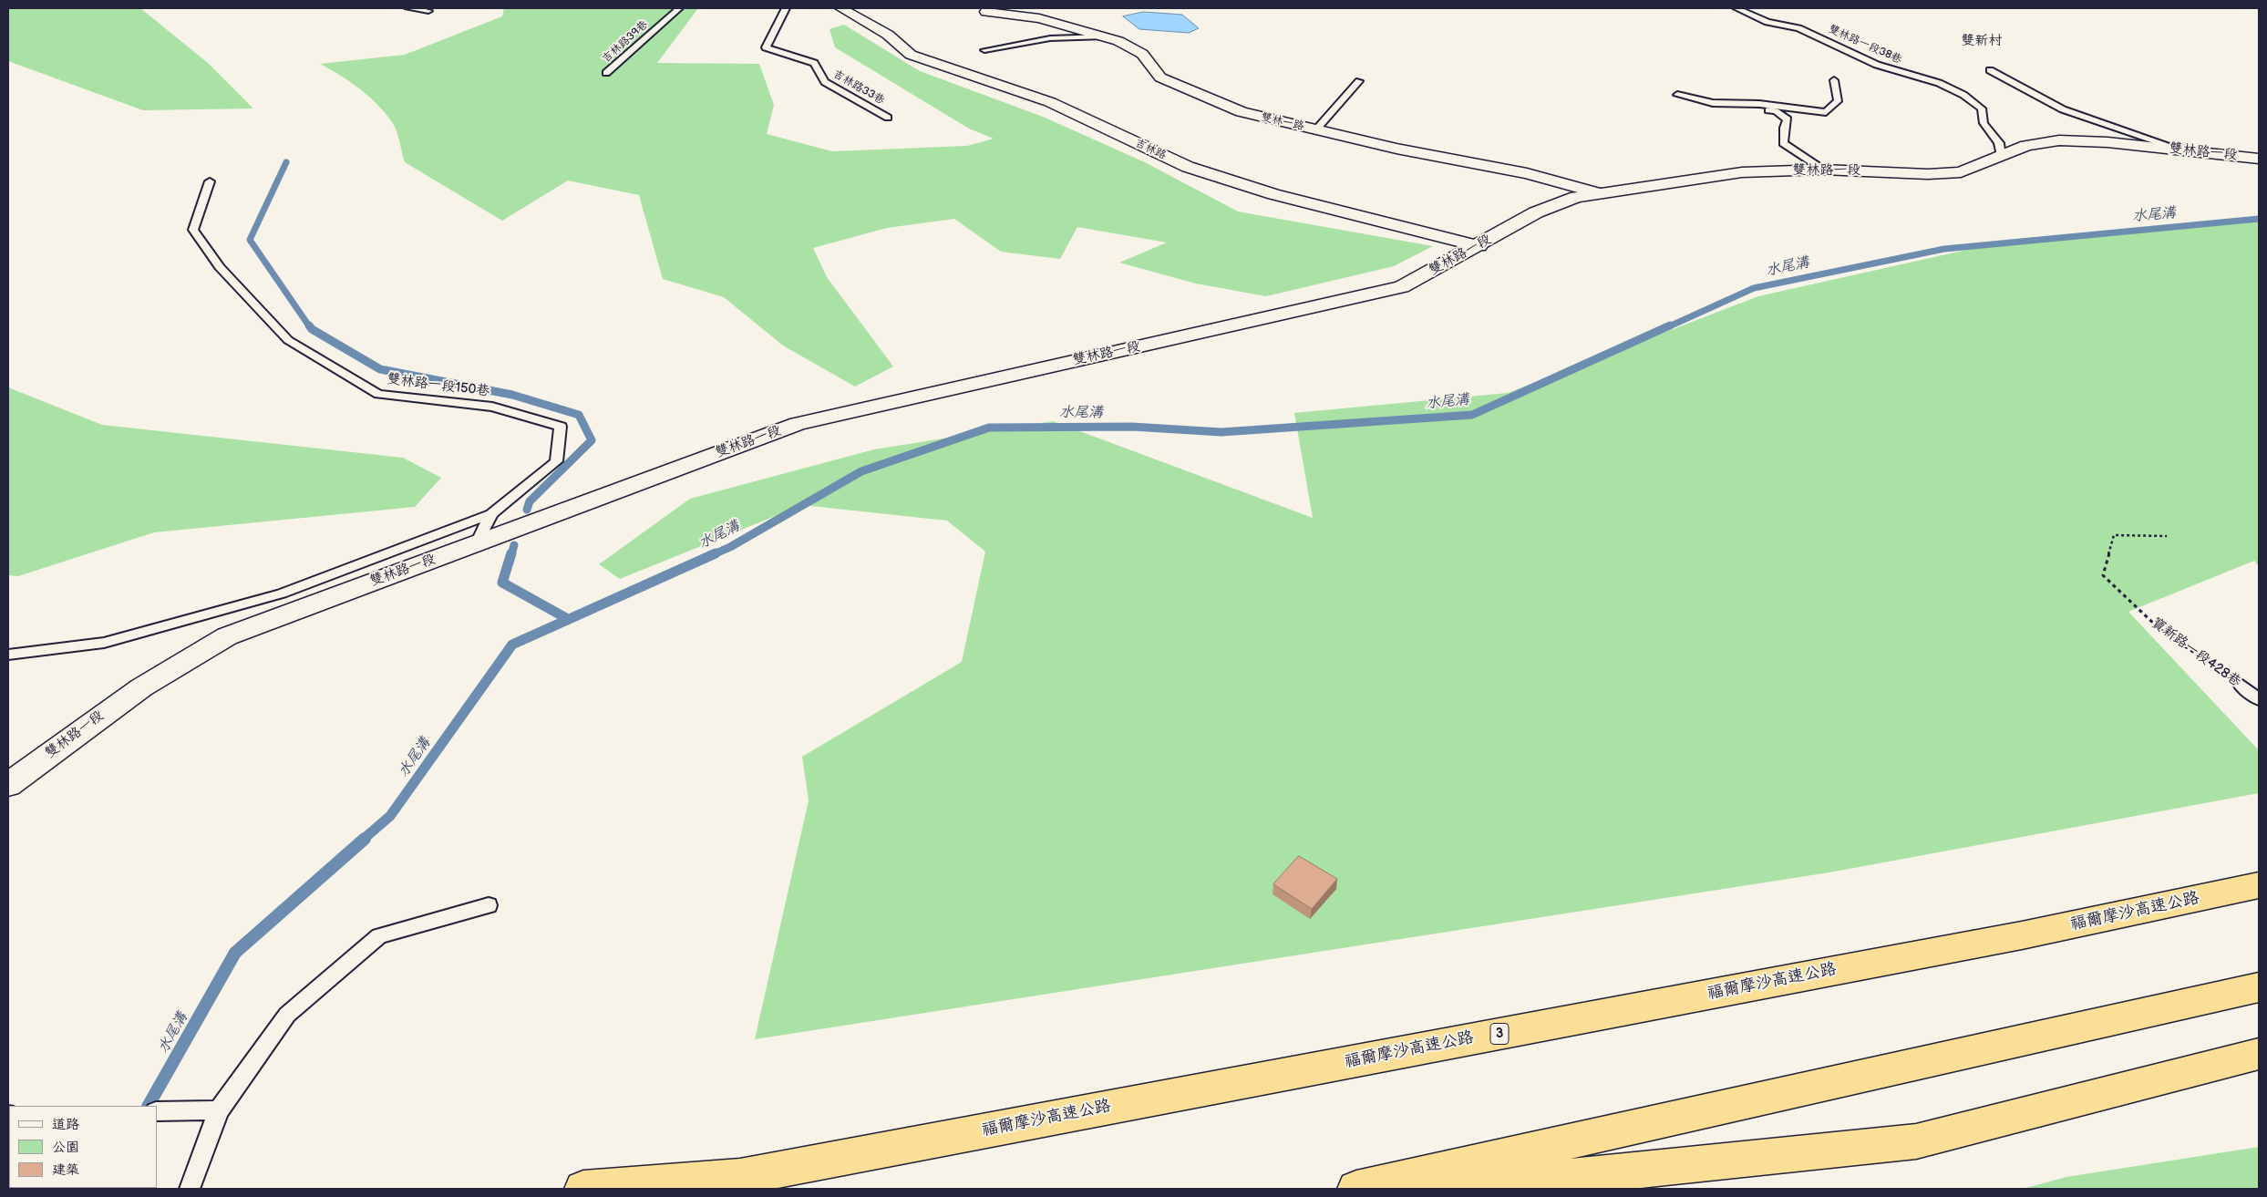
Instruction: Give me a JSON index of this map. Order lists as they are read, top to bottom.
{
  "streets": {
    "highway": ["福爾摩沙高速公路", "3"],
    "street": ["雙林一路", "吉林路", "雙林路一段"],
    "lane": [
      "吉林路39巷",
      "雙林路一段38巷",
      "吉林路33巷",
      "雙林路一段150巷",
      "寶新路一段428巷"
    ]
  },
  "crossings": [
    ["雙林路一段38巷", "雙林路一段"],
    ["雙林一路", "雙林路一段"],
    ["吉林路", "雙林路一段"],
    ["雙林路一段", "雙林路一段150巷"]
  ],
  "districts": ["雙新村"],
  "water": ["水尾溝"],
  "legend": ["道路", "公園", "建築"]
}
